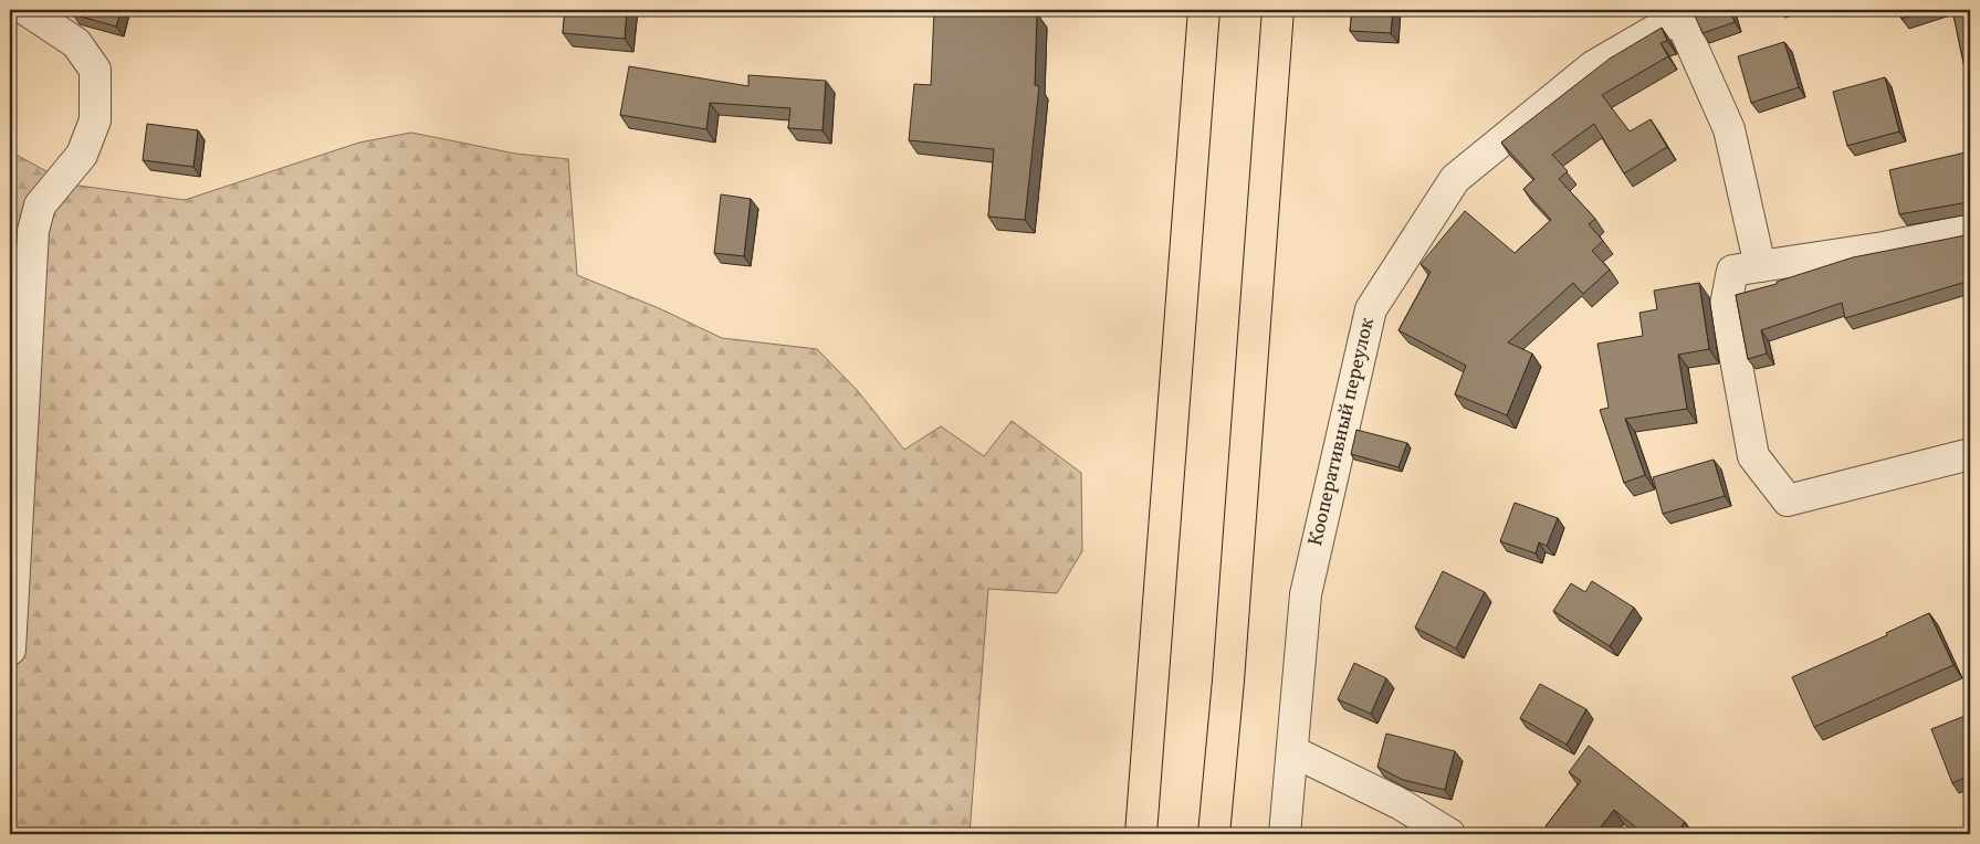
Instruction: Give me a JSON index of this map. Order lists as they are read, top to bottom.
{
  "streets": {
    "street": ["Кооперативный переулок"]
  }
}
